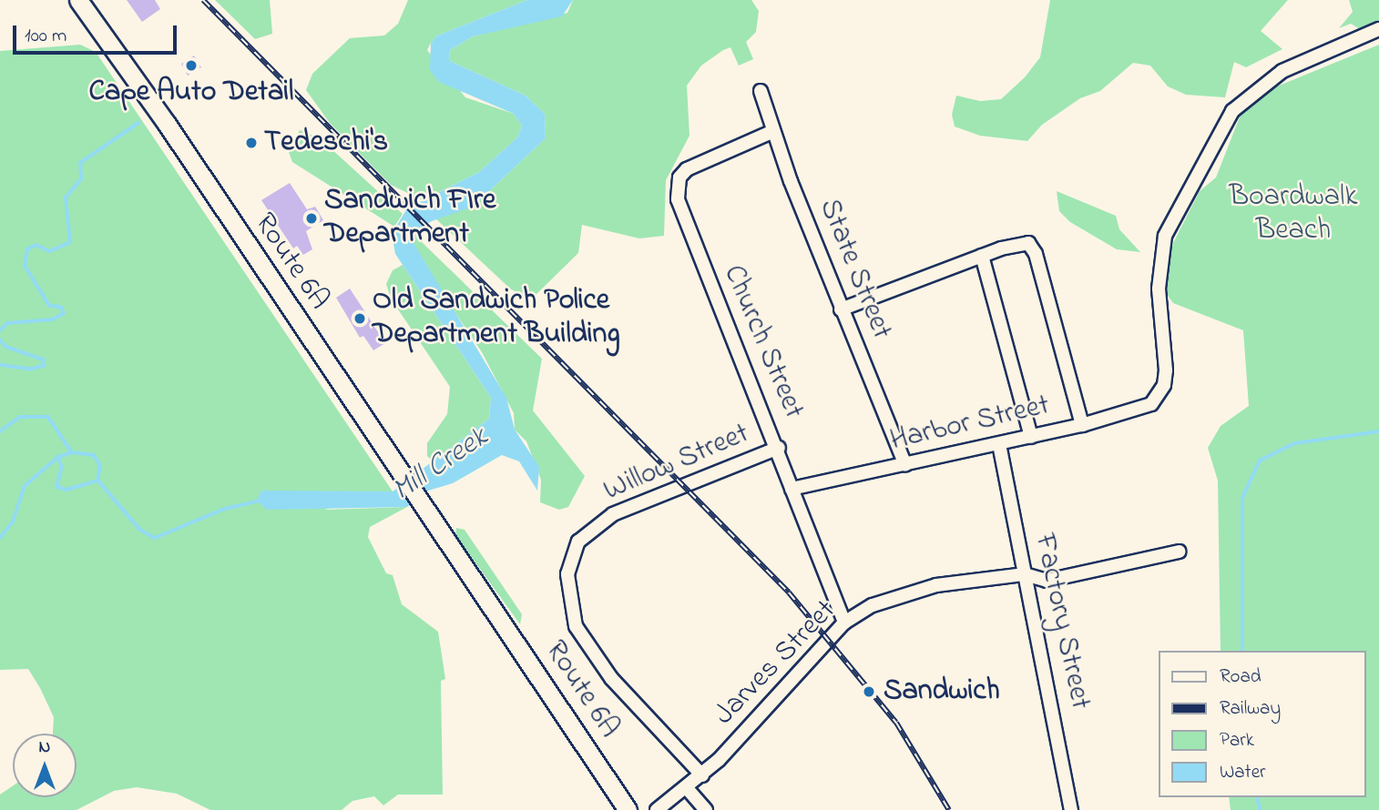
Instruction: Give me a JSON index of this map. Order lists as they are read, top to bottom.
{
  "streets": {
    "main road": ["Route 6A"],
    "street": [
      "State Street",
      "Church Street",
      "Harbor Street",
      "Willow Street",
      "Factory Street",
      "Jarves Street"
    ]
  },
  "crossings": [
    ["State Street", "Church Street"],
    ["State Street", "Harbor Street"],
    ["Church Street", "Harbor Street"],
    ["Church Street", "Willow Street"],
    ["Church Street", "Jarves Street"],
    ["Harbor Street", "Factory Street"],
    ["Willow Street", "Jarves Street"],
    ["Factory Street", "Jarves Street"]
  ],
  "water": ["Mill Creek"],
  "parks": ["Boardwalk Beach"],
  "places": [
    "Cape Auto Detail",
    "Tedeschi's",
    "Sandwich FIre Department",
    "Old Sandwich Police Department Building",
    "Sandwich"
  ],
  "legend": [
    "Road",
    "Railway",
    "Park",
    "Water"
  ],
  "scale_bar": "100 m",
  "north": "top"
}
